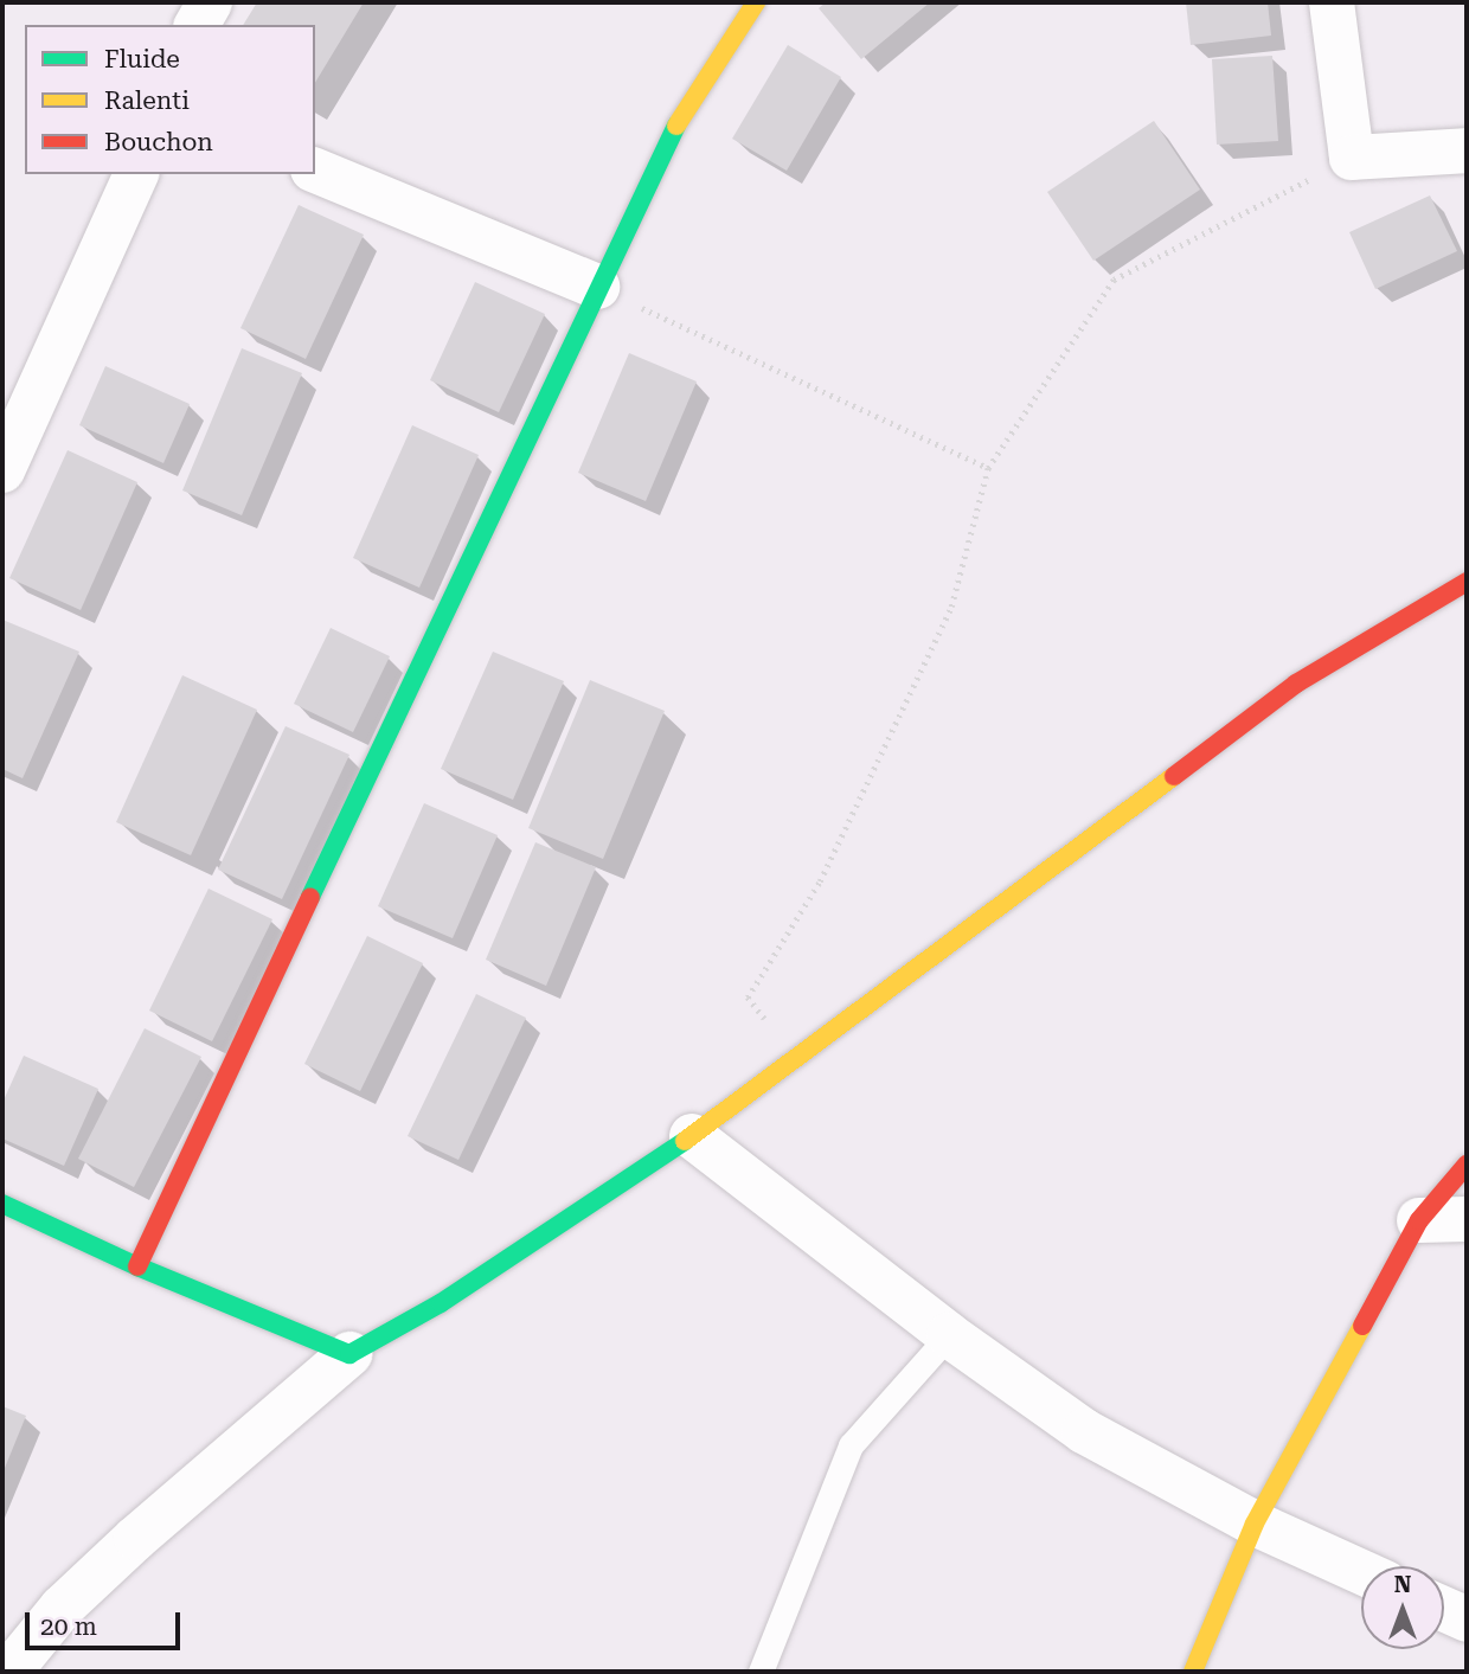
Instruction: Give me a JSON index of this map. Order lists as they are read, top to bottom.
{
  "legend": ["Fluide", "Ralenti", "Bouchon"],
  "scale_bar": "20 m",
  "north": "top"
}
